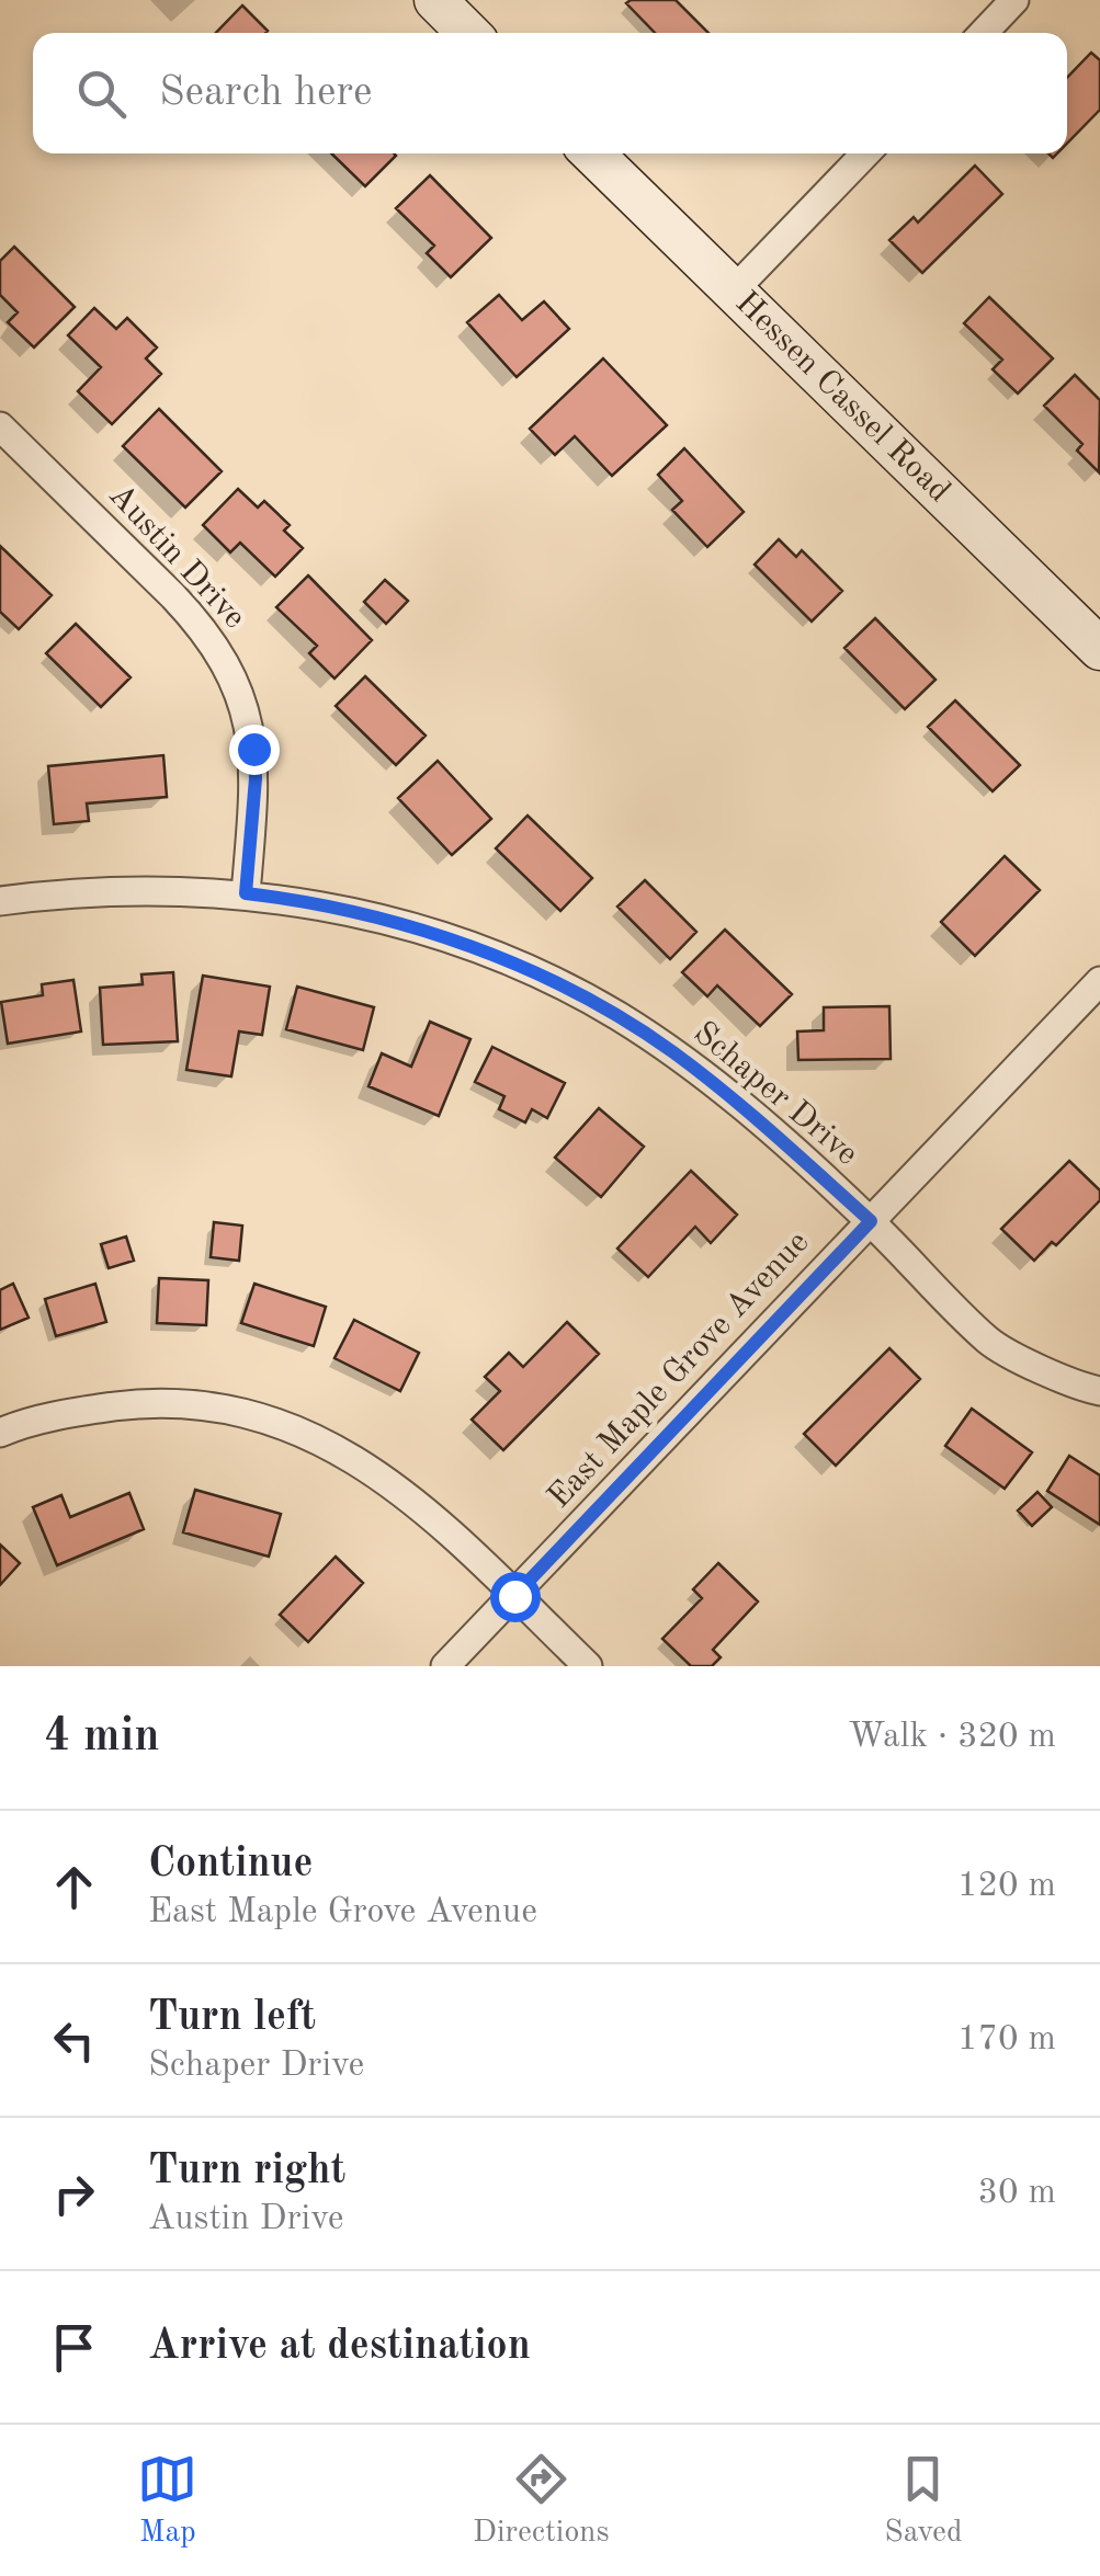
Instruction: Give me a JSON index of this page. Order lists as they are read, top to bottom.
{
  "streets": {
    "main road": ["Hessen Cassel Road"],
    "street": ["Austin Drive", "Schaper Drive", "East Maple Grove Avenue"]
  },
  "crossings": [
    ["Austin Drive", "Schaper Drive"],
    ["Schaper Drive", "East Maple Grove Avenue"]
  ],
  "page": {
    "search": "Search here",
    "heading": ["4 min", "Walk · 320 m"],
    "list": [
      ["Continue", "East Maple Grove Avenue", "120 m"],
      ["Turn left", "Schaper Drive", "170 m"],
      ["Turn right", "Austin Drive", "30 m"],
      "Arrive at destination"
    ],
    "nav": ["Map", "Directions", "Saved"]
  }
}
